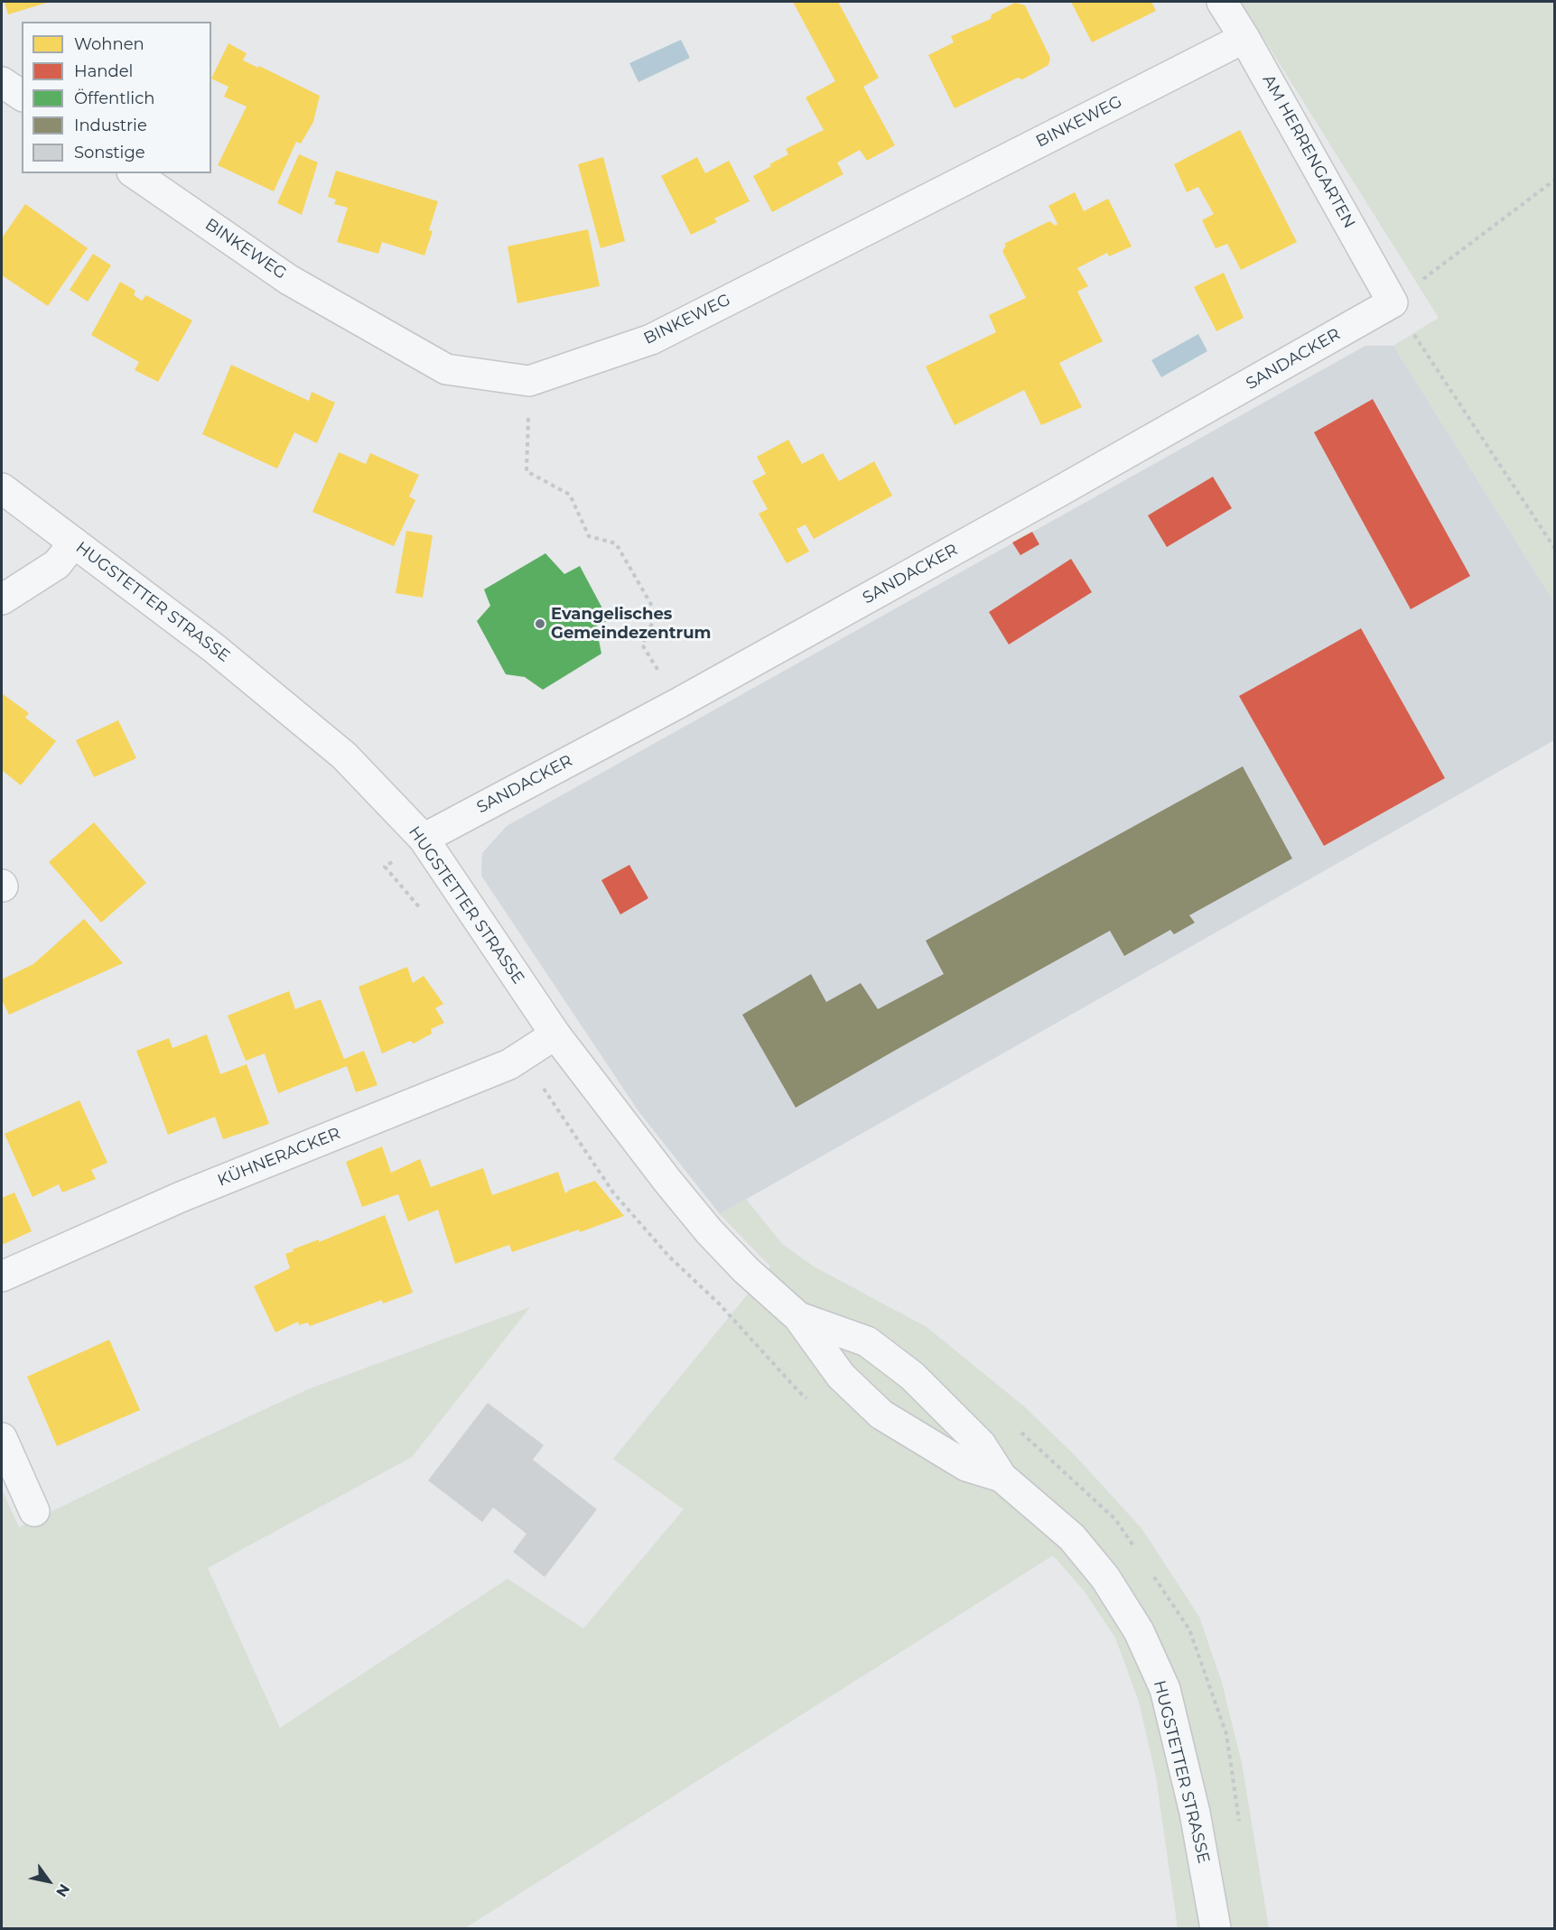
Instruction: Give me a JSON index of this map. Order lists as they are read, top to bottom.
{
  "streets": {
    "street": [
      "BINKEWEG",
      "AM HERRENGARTEN",
      "SANDACKER",
      "HUGSTETTER STRASSE",
      "KÜHNERACKER"
    ]
  },
  "crossings": [
    ["BINKEWEG", "AM HERRENGARTEN"],
    ["AM HERRENGARTEN", "SANDACKER"],
    ["SANDACKER", "HUGSTETTER STRASSE"],
    ["HUGSTETTER STRASSE", "KÜHNERACKER"]
  ],
  "places": ["Evangelisches Gemeindezentrum"],
  "legend": [
    "Wohnen",
    "Handel",
    "Öffentlich",
    "Industrie",
    "Sonstige"
  ],
  "north": "bottom right"
}
